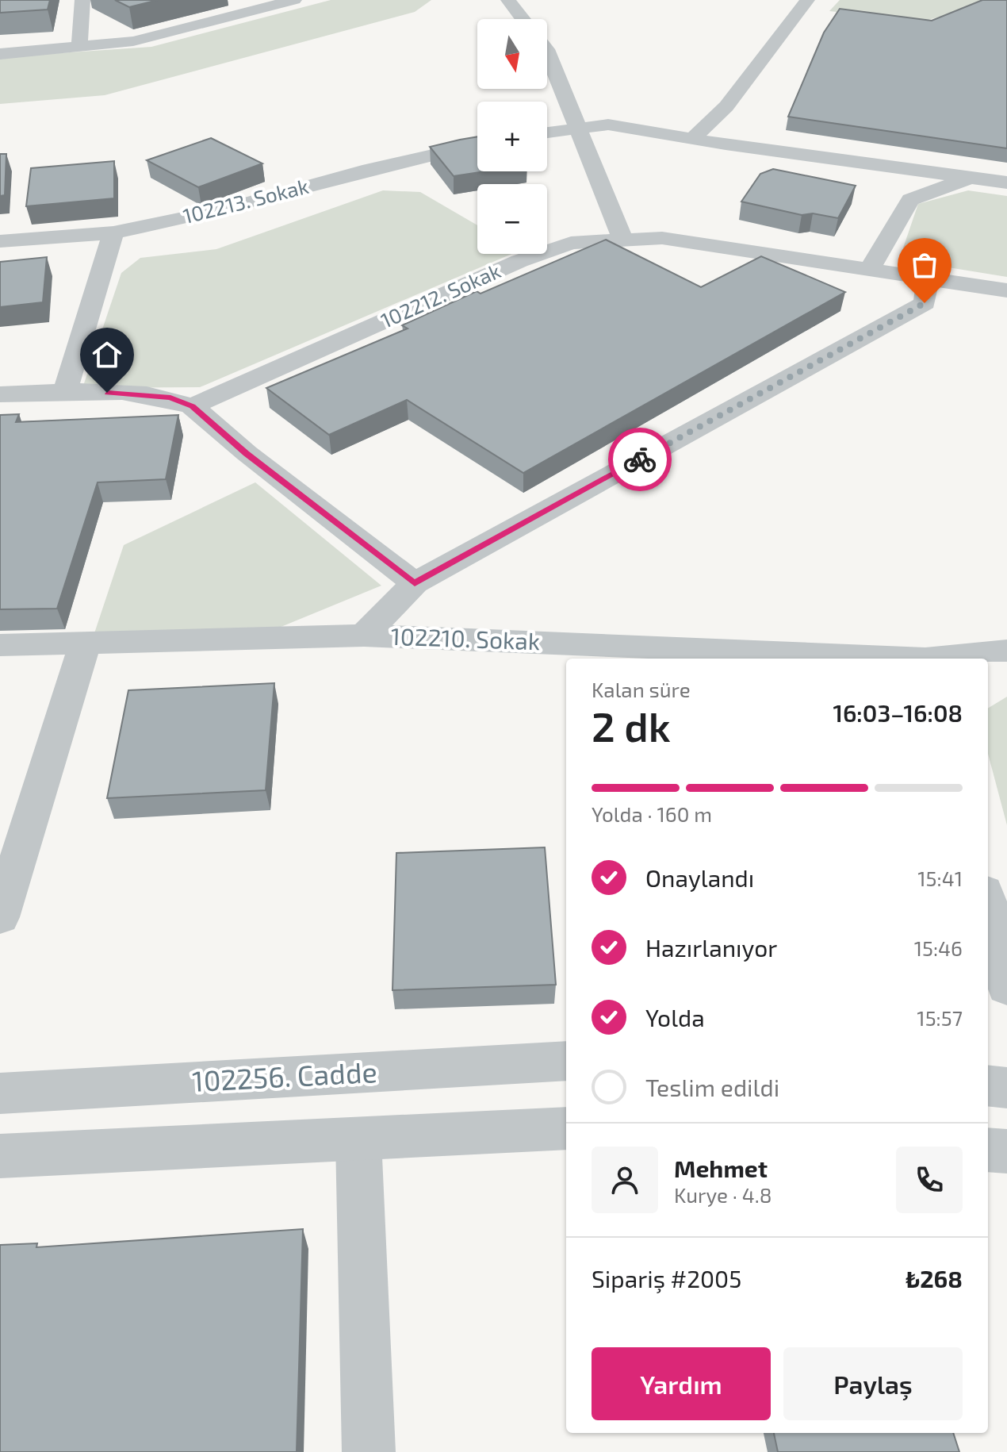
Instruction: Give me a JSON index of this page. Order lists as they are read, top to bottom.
{
  "streets": {
    "street": [
      "102213. Sokak",
      "102212. Sokak",
      "102210. Sokak",
      "102256. Cadde"
    ]
  },
  "north": "bottom",
  "page": {
    "map_buttons": ["+", "−"],
    "heading": ["2 dk", "Kalan süre", "16:03–16:08"],
    "panel": [
      "Mehmet",
      "Kurye · 4.8",
      "Sipariş #2005",
      "₺268"
    ],
    "bar": "Yolda · 160 m",
    "list": [
      ["Onaylandı", "15:41"],
      ["Hazırlanıyor", "15:46"],
      ["Yolda", "15:57"],
      "Teslim edildi"
    ],
    "buttons": ["Yardım", "Paylaş"]
  }
}
